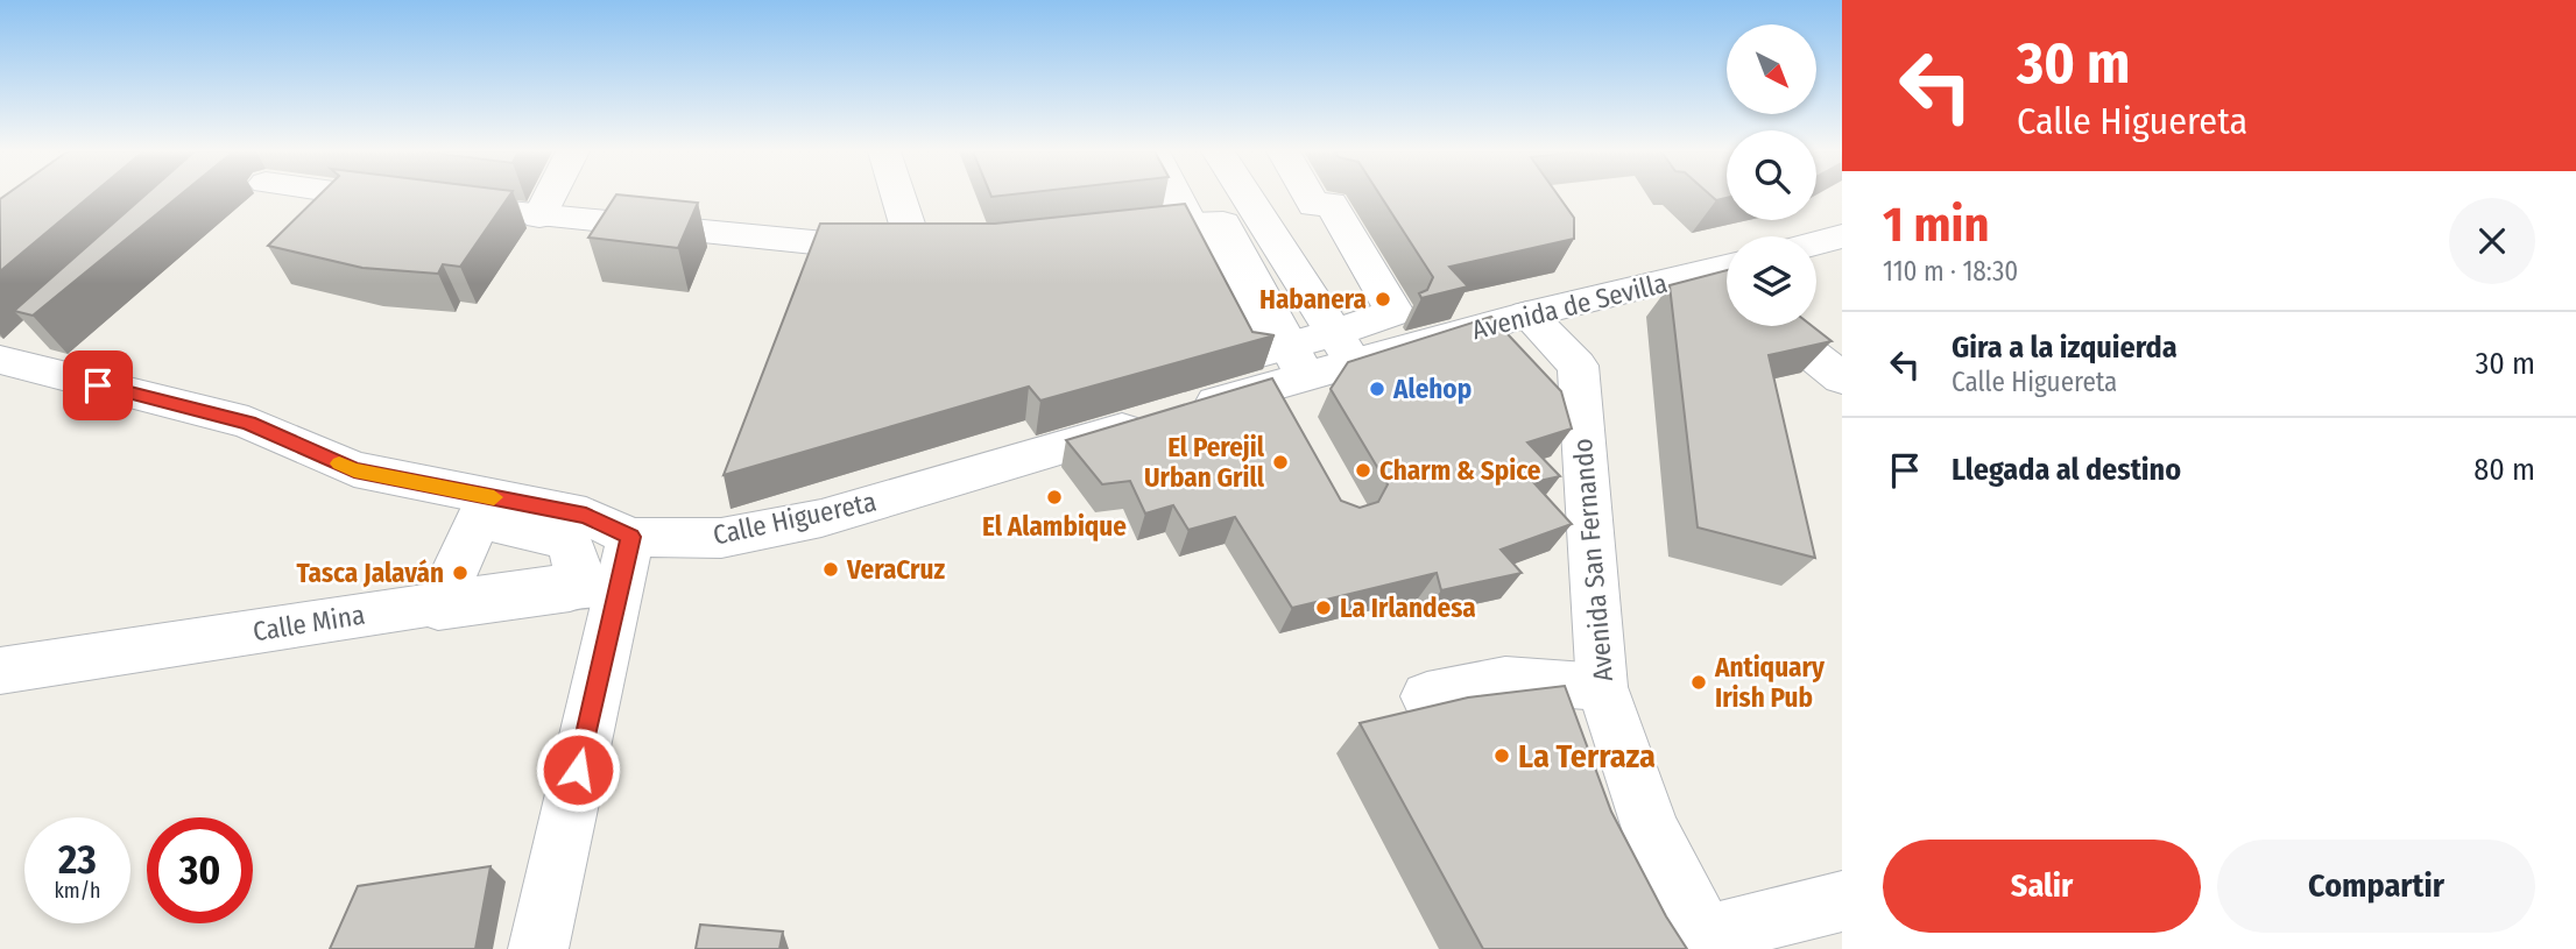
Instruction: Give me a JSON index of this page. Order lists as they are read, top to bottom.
{
  "streets": {
    "street": [
      "Avenida de Sevilla",
      "Calle Higuereta",
      "Avenida San Fernando",
      "Calle Mina"
    ]
  },
  "crossings": [
    ["Avenida de Sevilla", "Calle Higuereta"],
    ["Avenida de Sevilla", "Avenida San Fernando"]
  ],
  "places": [
    "Habanera",
    "Alehop",
    "El Perejil Urban Grill",
    "Charm & Spice",
    "El Alambique",
    "VeraCruz",
    "Tasca Jalaván",
    "La Irlandesa",
    "Antiquary Irish Pub",
    "La Terraza"
  ],
  "north": "bottom right",
  "page": {
    "turn": ["30 m", "Calle Higuereta"],
    "heading": ["1 min", "110 m · 18:30"],
    "list": [
      {
        "name": "Gira a la izquierda",
        "note": "Calle Higuereta",
        "value": "30 m"
      },
      {
        "name": "Llegada al destino",
        "value": "80 m"
      }
    ],
    "speed": "23 km/h",
    "limit": "30",
    "buttons": ["Salir", "Compartir"]
  }
}
